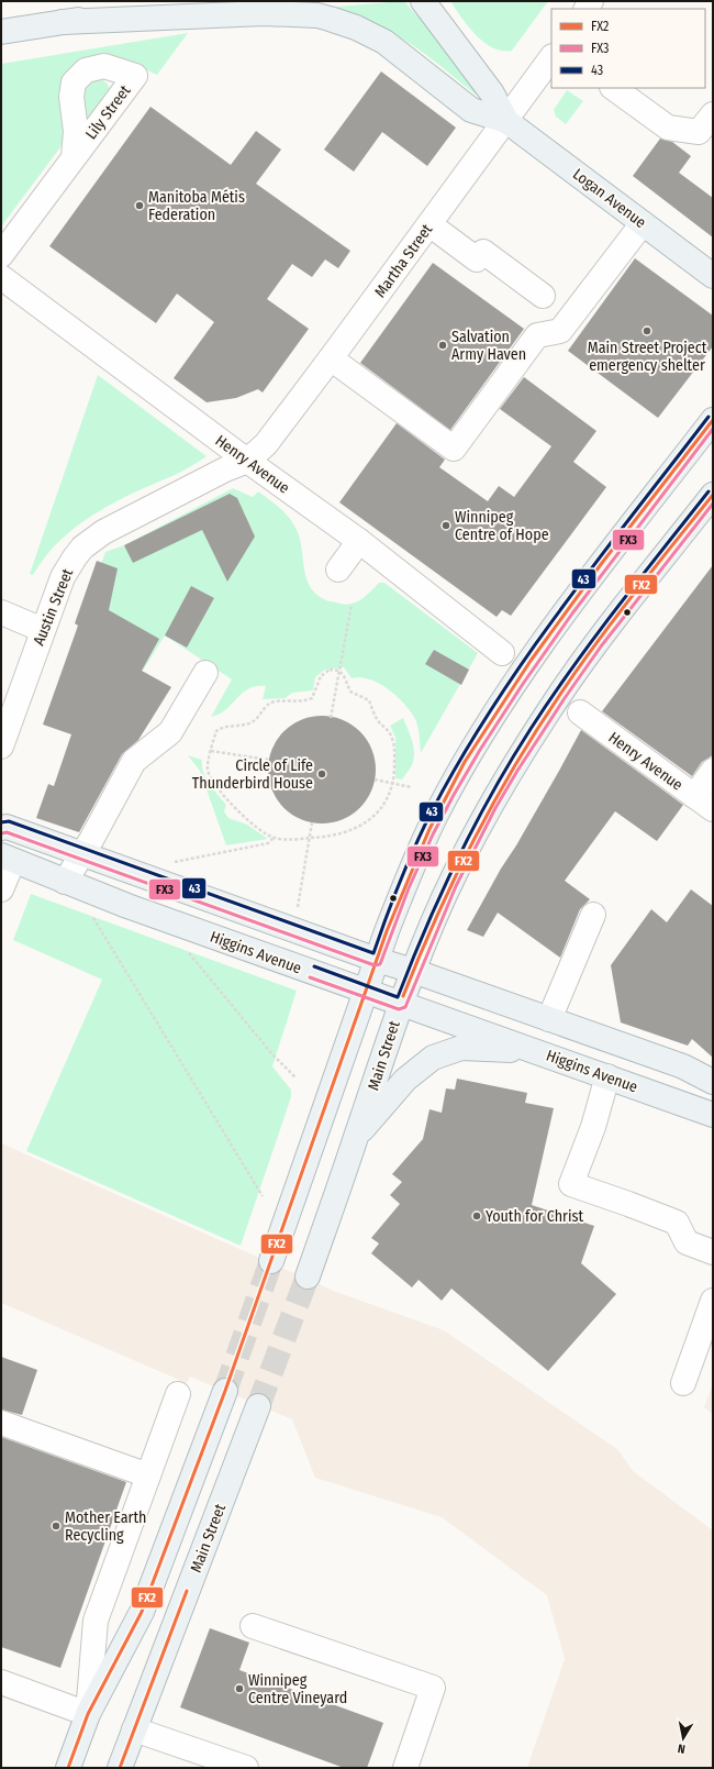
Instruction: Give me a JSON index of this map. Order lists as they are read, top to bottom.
{
  "streets": {
    "main road": ["Logan Avenue", "Higgins Avenue", "Main Street"],
    "street": ["Martha Street", "Henry Avenue", "Austin Street"]
  },
  "crossings": [
    ["Logan Avenue", "Martha Street"],
    ["Martha Street", "Henry Avenue"],
    ["Martha Street", "Austin Street"],
    ["Henry Avenue", "Austin Street"],
    ["Higgins Avenue", "Main Street"]
  ],
  "places": [
    "Manitoba Métis Federation",
    "Main Street Project emergency shelter",
    "Salvation Army Haven",
    "Winnipeg Centre of Hope",
    "Circle of Life Thunderbird House",
    "Youth for Christ",
    "Mother Earth Recycling",
    "Winnipeg Centre Vineyard"
  ],
  "lines": ["transit line 43", "transit line FX2", "transit line FX3"],
  "legend": ["FX2", "FX3", "43"],
  "north": "bottom"
}
